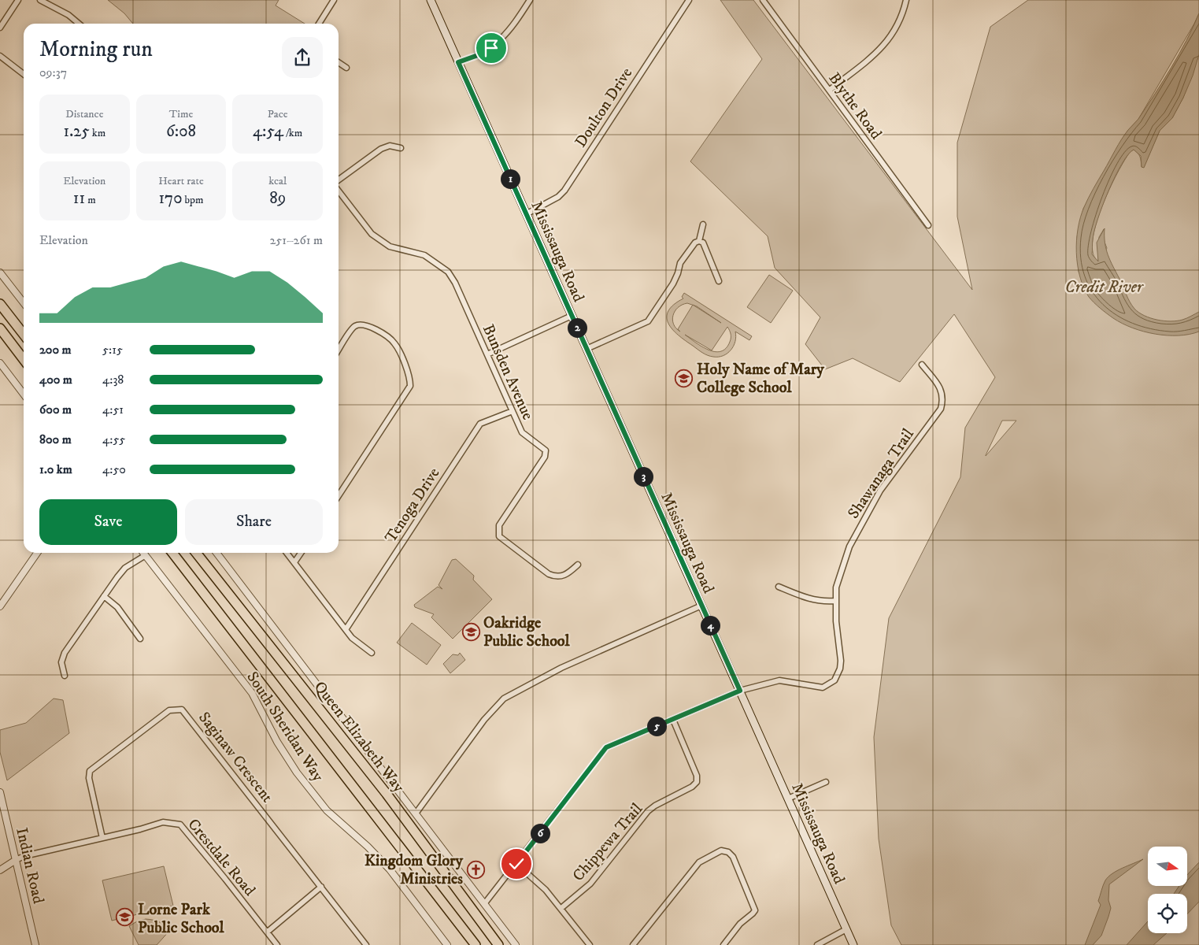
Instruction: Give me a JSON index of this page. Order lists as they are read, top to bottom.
{
  "streets": {
    "highway": ["Queen Elizabeth Way"],
    "main road": ["Mississauga Road"],
    "street": [
      "Blythe Road",
      "Doulton Drive",
      "Bunsden Avenue",
      "Shawanaga Trail",
      "Tenoga Drive",
      "South Sheridan Way",
      "Saginaw Crescent",
      "Chippewa Trail",
      "Crestdale Road",
      "Indian Road"
    ]
  },
  "crossings": [
    ["Doulton Drive", "Mississauga Road"],
    ["Mississauga Road", "Shawanaga Trail"],
    ["Bunsden Avenue", "Tenoga Drive"],
    ["Shawanaga Trail", "Chippewa Trail"],
    ["Saginaw Crescent", "Crestdale Road"],
    ["Crestdale Road", "Indian Road"]
  ],
  "water": ["Credit River"],
  "places": {
    "school or university": ["Holy Name of Mary College School", "Oakridge Public School", "Lorne Park Public School"],
    "church": ["Kingdom Glory Ministries"]
  },
  "north": "right",
  "page": {
    "heading": ["Morning run", "09:37"],
    "stats": [
      ["Distance", "1.25 km"],
      ["Time", "6:08"],
      ["Pace", "4:54 /km"],
      ["Elevation", "11 m"],
      ["Heart rate", "170 bpm"],
      ["kcal", "89"]
    ],
    "pins": [
      "1",
      "2",
      "3",
      "4",
      "5",
      "6"
    ],
    "chart": ["Elevation", "251–261 m"],
    "list": [
      {
        "name": "200 m",
        "note": "5:15"
      },
      {
        "name": "400 m",
        "note": "4:38"
      },
      {
        "name": "600 m",
        "note": "4:51"
      },
      {
        "name": "800 m",
        "note": "4:55"
      },
      {
        "name": "1.0 km",
        "note": "4:50"
      }
    ],
    "buttons": ["Save", "Share"]
  }
}
